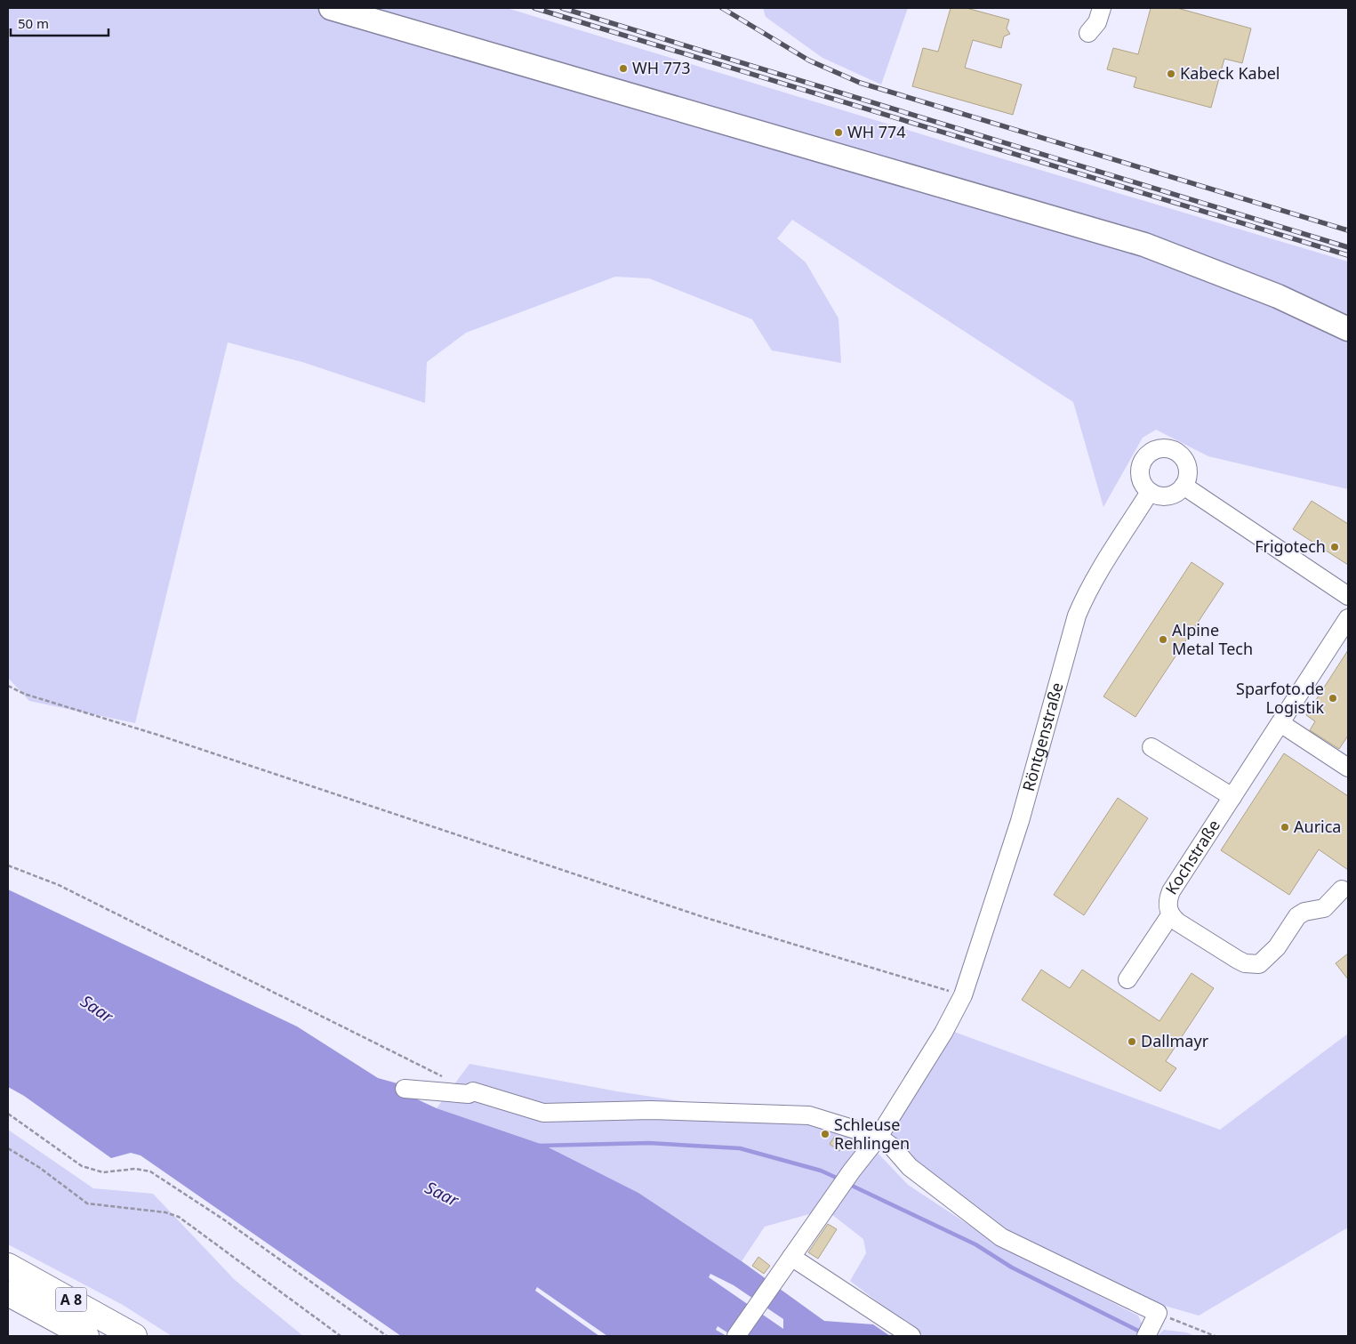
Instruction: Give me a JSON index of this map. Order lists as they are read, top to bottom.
{
  "streets": {
    "highway": ["A 8"],
    "street": ["Röntgenstraße", "Kochstraße"]
  },
  "water": ["Saar"],
  "places": [
    "WH 773",
    "Kabeck Kabel",
    "WH 774",
    "Frigotech",
    "Alpine Metal Tech",
    "Sparfoto.de Logistik",
    "Aurica",
    "Dallmayr",
    "Schleuse Rehlingen"
  ],
  "scale_bar": "50 m"
}
